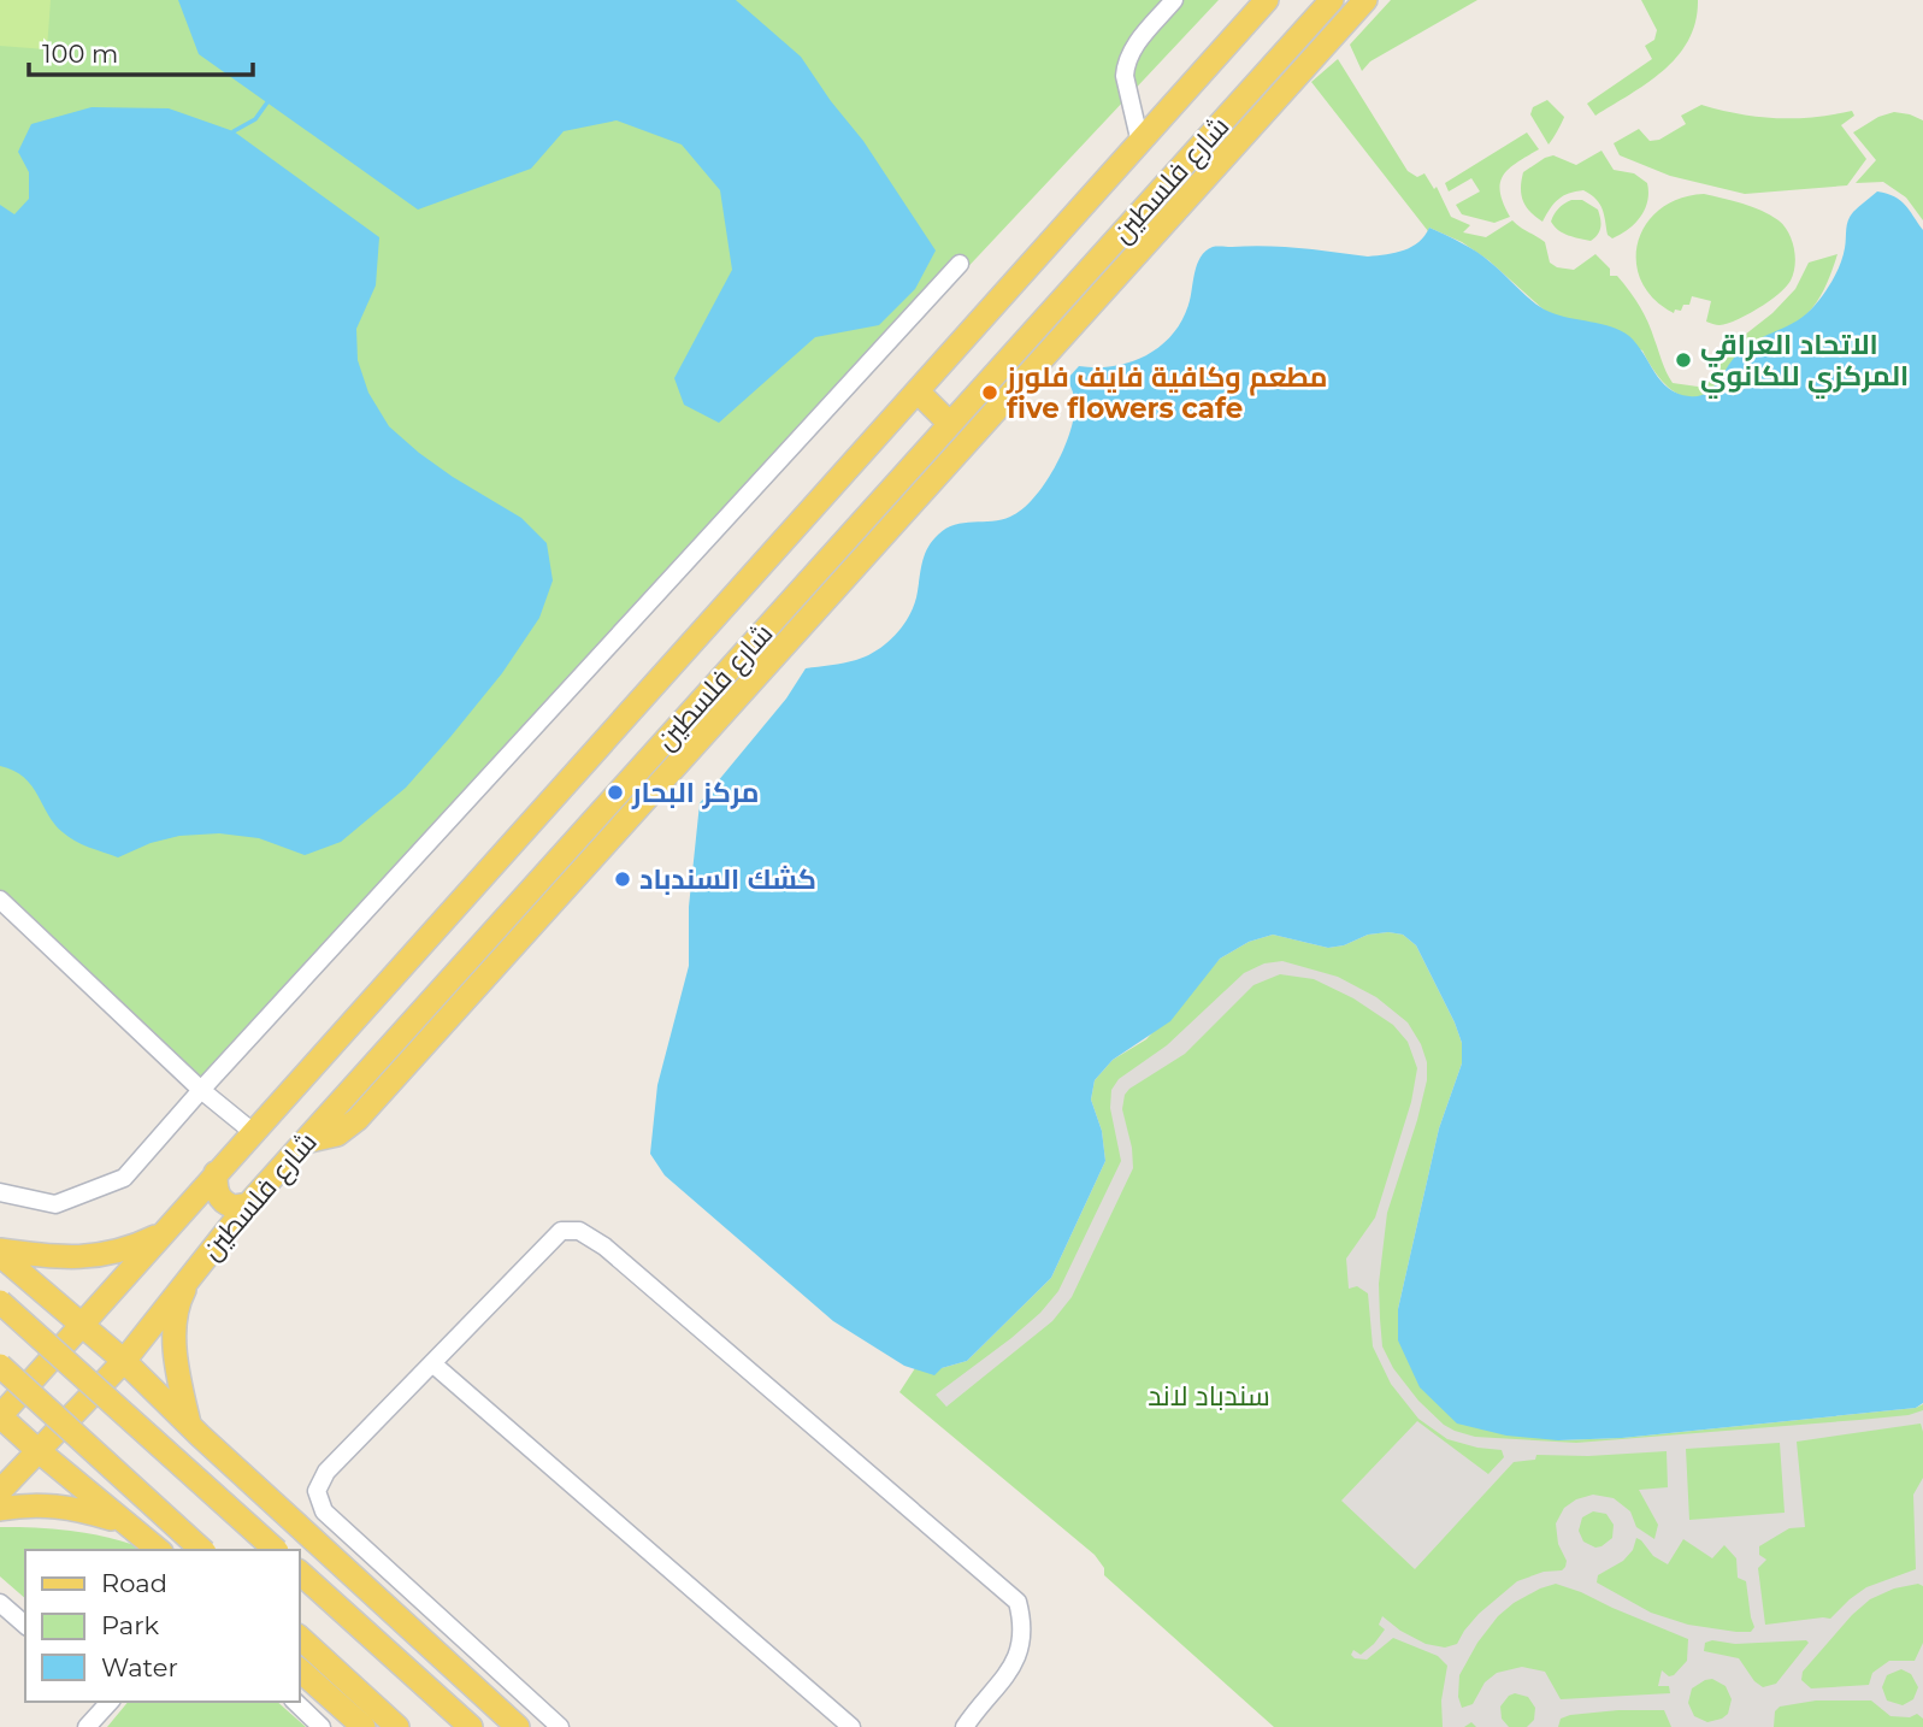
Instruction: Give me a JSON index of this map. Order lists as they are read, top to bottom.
{
  "streets": {
    "main road": ["شارع فلسطين"]
  },
  "parks": ["سندباد لاند"],
  "places": [
    "الاتحاد العراقي المركزي للكانوي",
    "مطعم وكافية فايف فلورز five flowers cafe",
    "مركز البحار",
    "كشك السندباد"
  ],
  "legend": ["Road", "Park", "Water"],
  "scale_bar": "100 m"
}
